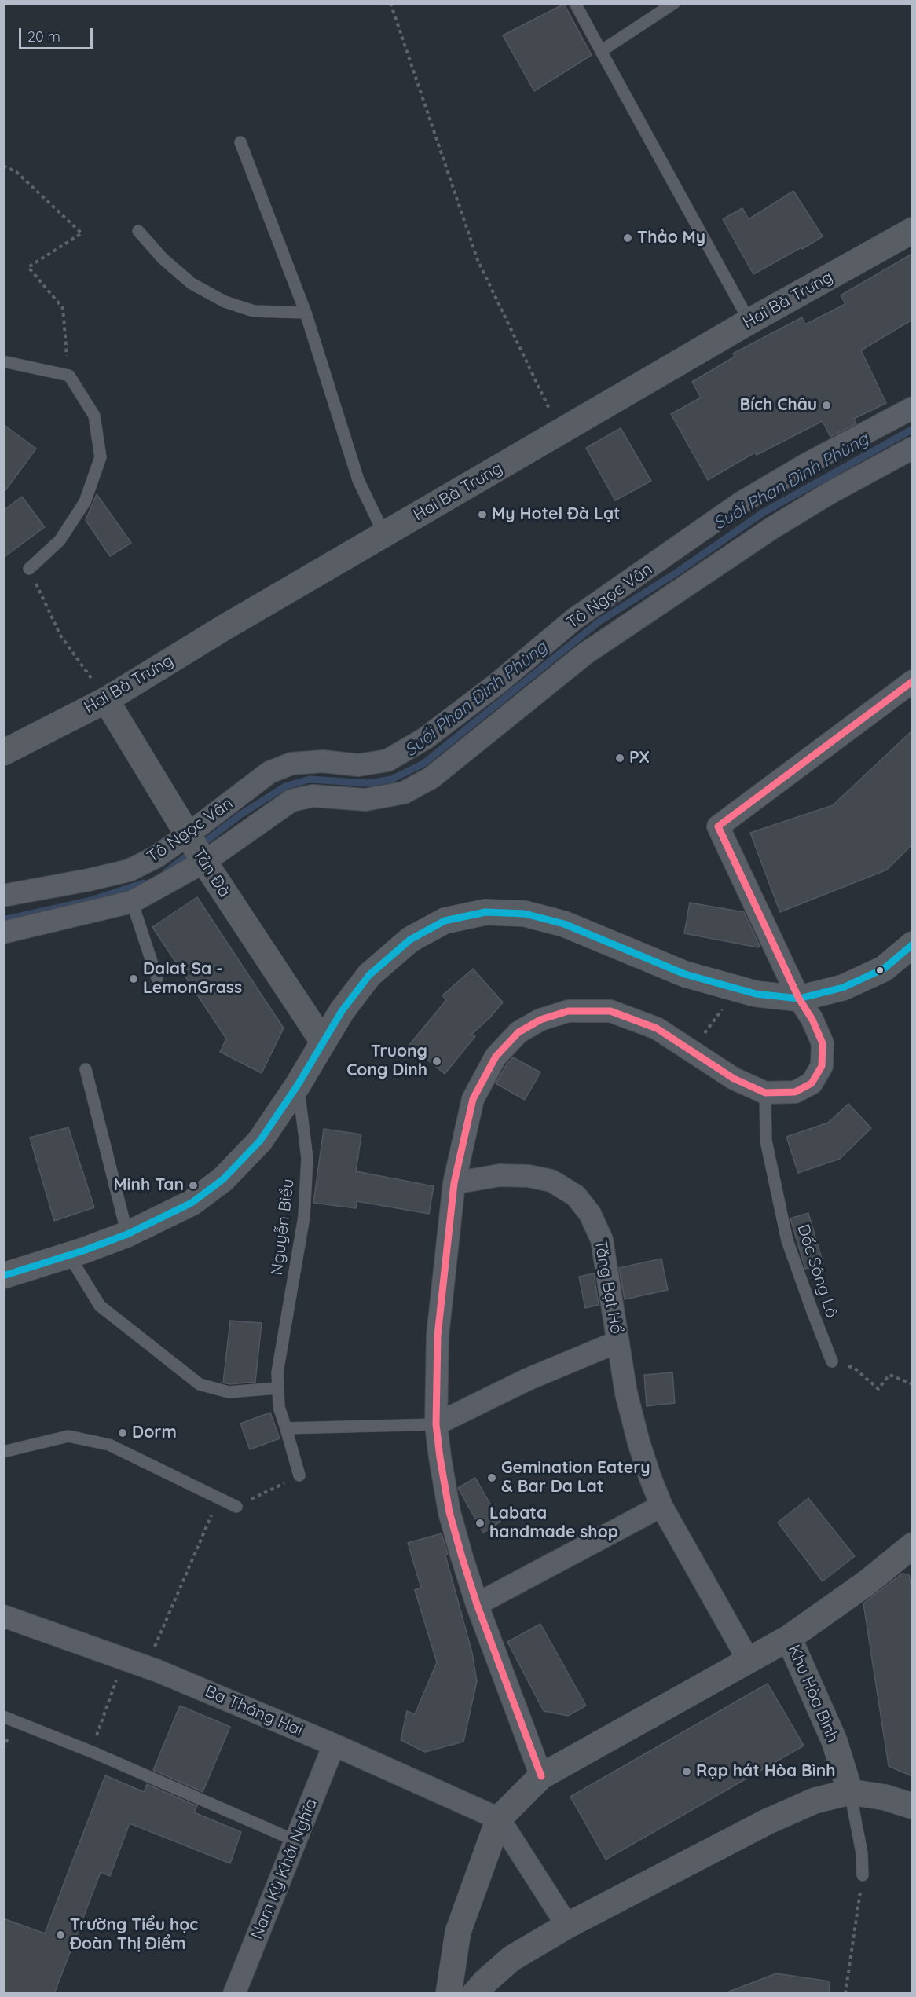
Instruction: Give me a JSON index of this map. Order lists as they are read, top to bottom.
{
  "streets": {
    "street": [
      "Hai Bà Trưng",
      "Tô Ngọc Vân",
      "Tản Đà",
      "Tăng Bạt Hổ",
      "Khu Hòa Bình",
      "Ba Tháng Hai",
      "Nam Kỳ Khởi Nghĩa"
    ],
    "lane": ["Nguyễn Biểu", "Dốc Sông Lô"]
  },
  "crossings": [
    ["Hai Bà Trưng", "Tản Đà"],
    ["Tô Ngọc Vân", "Tản Đà"],
    ["Tăng Bạt Hổ", "Khu Hòa Bình"],
    ["Khu Hòa Bình", "Ba Tháng Hai"],
    ["Ba Tháng Hai", "Nam Kỳ Khởi Nghĩa"]
  ],
  "water": ["Suối Phan Đình Phùng"],
  "places": [
    "Thảo My",
    "Bích Châu",
    "My Hotel Đà Lạt",
    "PX",
    "Dalat Sa - LemonGrass",
    "Truong Cong Dinh",
    "Minh Tan",
    "Dorm",
    "Gemination Eatery & Bar Da Lat",
    "Labata handmade shop",
    "Rạp hát Hòa Bình",
    "Trường Tiểu học Đoàn Thị Điểm"
  ],
  "scale_bar": "20 m"
}
